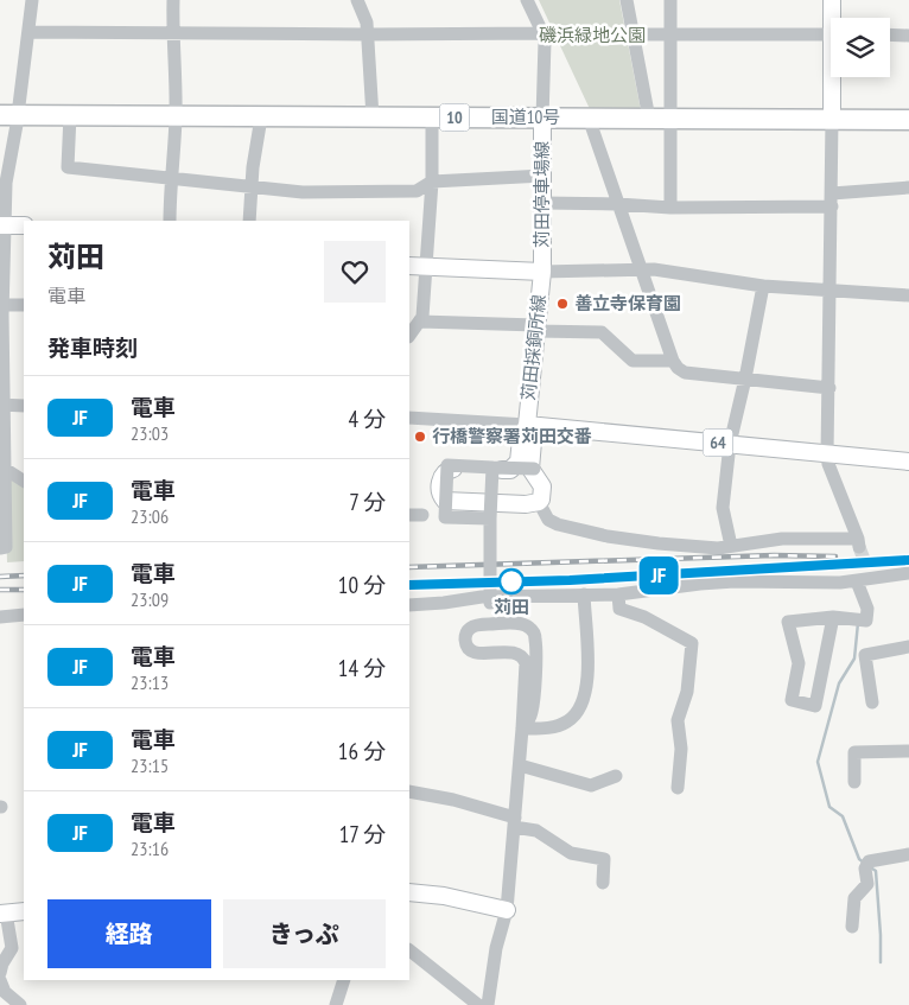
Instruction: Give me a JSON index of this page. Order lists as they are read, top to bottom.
{
  "streets": {
    "highway": ["10", "国道10号"],
    "main road": ["苅田停車場線", "苅田採銅所線", "64"]
  },
  "crossings": [
    ["国道10号", "苅田停車場線"],
    ["苅田停車場線", "苅田採銅所線"]
  ],
  "parks": ["磯浜緑地公園"],
  "places": ["善立寺保育園", "行橋警察署苅田交番", "苅田"],
  "page": {
    "on_map": "JF",
    "heading": [
      ["苅田", "電車"],
      "発車時刻"
    ],
    "list": [
      {
        "mark": "JF",
        "name": "電車",
        "note": "23:03",
        "value": "4 分"
      },
      {
        "mark": "JF",
        "name": "電車",
        "note": "23:06",
        "value": "7 分"
      },
      {
        "mark": "JF",
        "name": "電車",
        "note": "23:09",
        "value": "10 分"
      },
      {
        "mark": "JF",
        "name": "電車",
        "note": "23:13",
        "value": "14 分"
      },
      {
        "mark": "JF",
        "name": "電車",
        "note": "23:15",
        "value": "16 分"
      },
      {
        "mark": "JF",
        "name": "電車",
        "note": "23:16",
        "value": "17 分"
      }
    ],
    "buttons": ["経路", "きっぷ"]
  }
}
